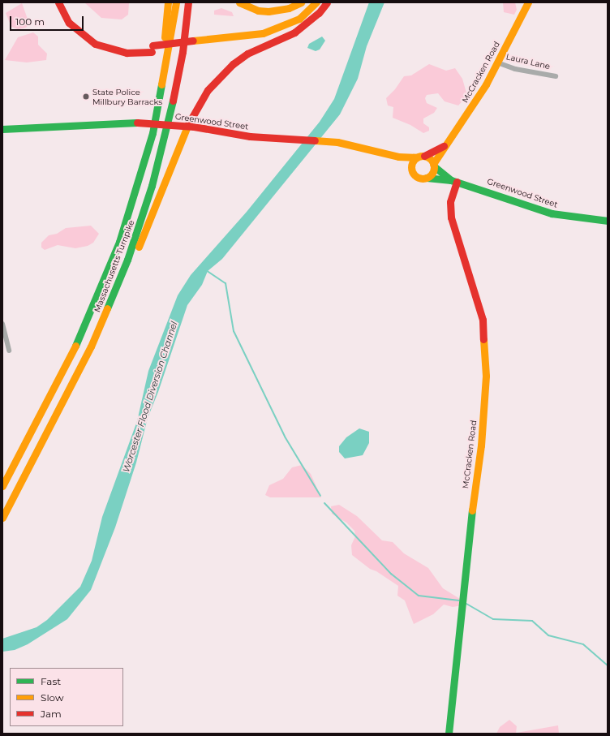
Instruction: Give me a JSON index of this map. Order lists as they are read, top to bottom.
{
  "streets": {
    "main road": ["McCracken Road", "Greenwood Street", "Massachusetts Turnpike"],
    "street": ["Laura Lane"]
  },
  "crossings": [
    ["Laura Lane", "McCracken Road"],
    ["McCracken Road", "Greenwood Street"]
  ],
  "water": ["Worcester Flood Diversion Channel"],
  "places": ["State Police Millbury Barracks"],
  "legend": ["Fast", "Slow", "Jam"],
  "scale_bar": "100 m"
}
